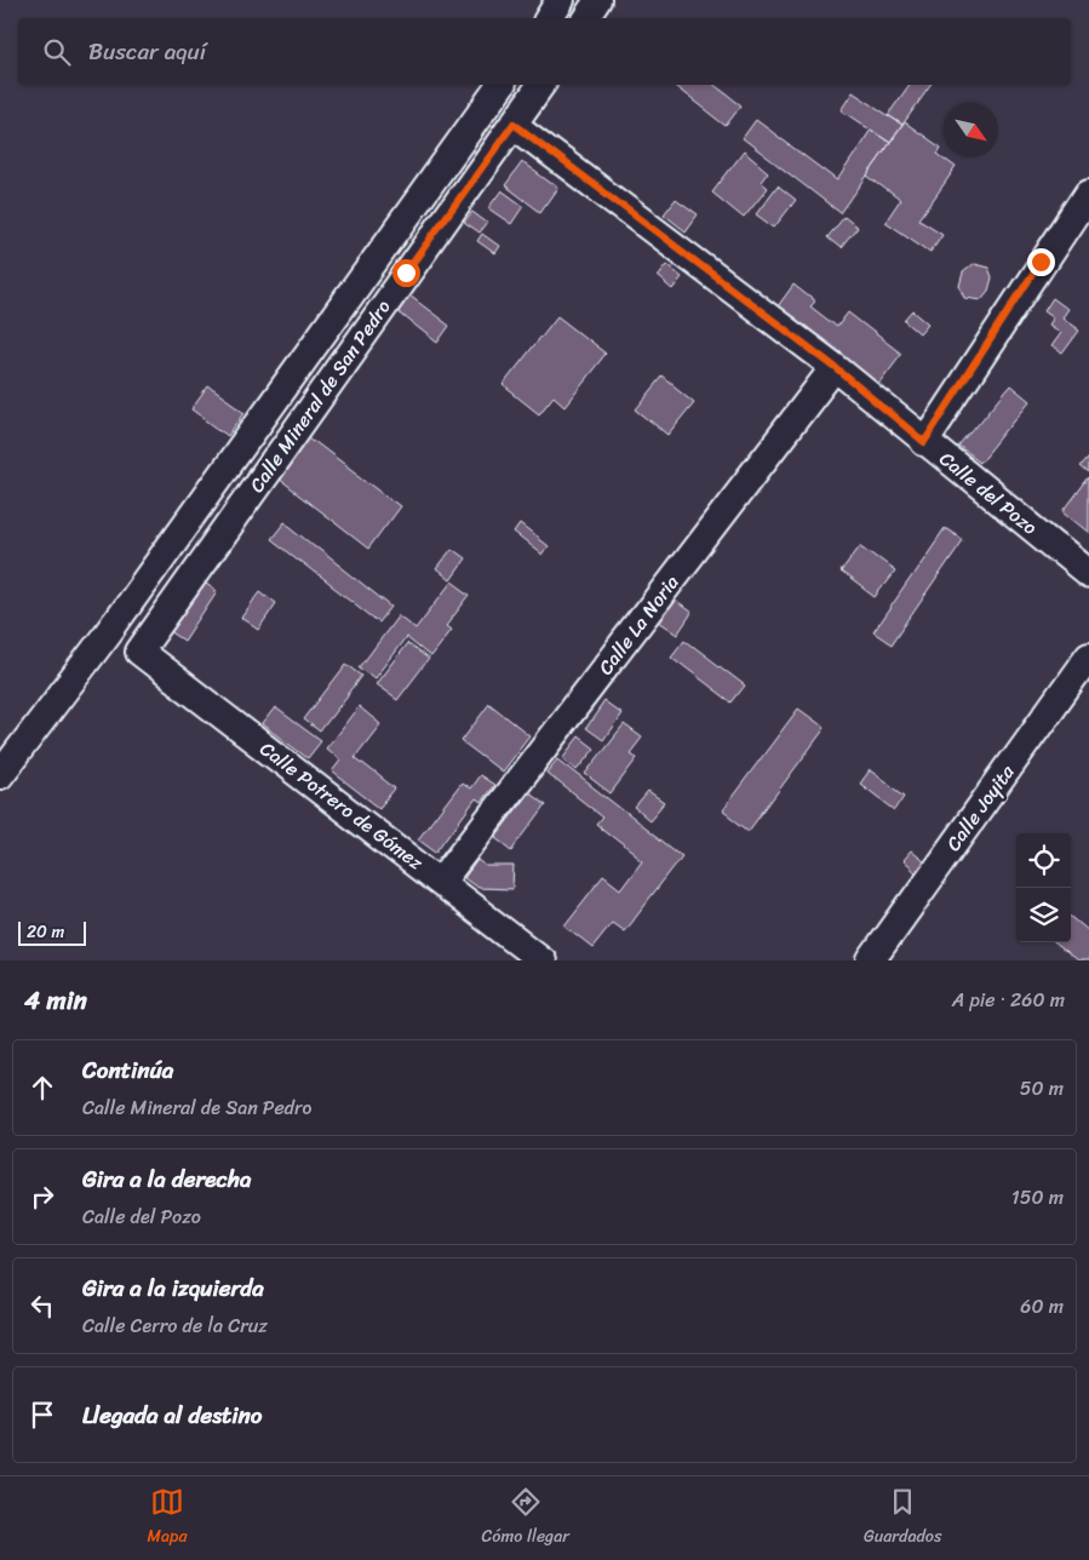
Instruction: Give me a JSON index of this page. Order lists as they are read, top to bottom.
{
  "streets": {
    "street": [
      "Calle Mineral de San Pedro",
      "Calle del Pozo",
      "Calle La Noria",
      "Calle Potrero de Gómez",
      "Calle Joyita"
    ]
  },
  "crossings": [
    ["Calle Mineral de San Pedro", "Calle del Pozo"],
    ["Calle Mineral de San Pedro", "Calle Potrero de Gómez"],
    ["Calle del Pozo", "Calle La Noria"],
    ["Calle La Noria", "Calle Potrero de Gómez"]
  ],
  "scale_bar": "20 m",
  "north": "bottom right",
  "page": {
    "search": "Buscar aquí",
    "scale": "20 m",
    "heading": ["4 min", "A pie · 260 m"],
    "list": [
      ["Continúa", "Calle Mineral de San Pedro", "50 m"],
      ["Gira a la derecha", "Calle del Pozo", "150 m"],
      ["Gira a la izquierda", "Calle Cerro de la Cruz", "60 m"],
      "Llegada al destino"
    ],
    "nav": ["Mapa", "Cómo llegar", "Guardados"]
  }
}
